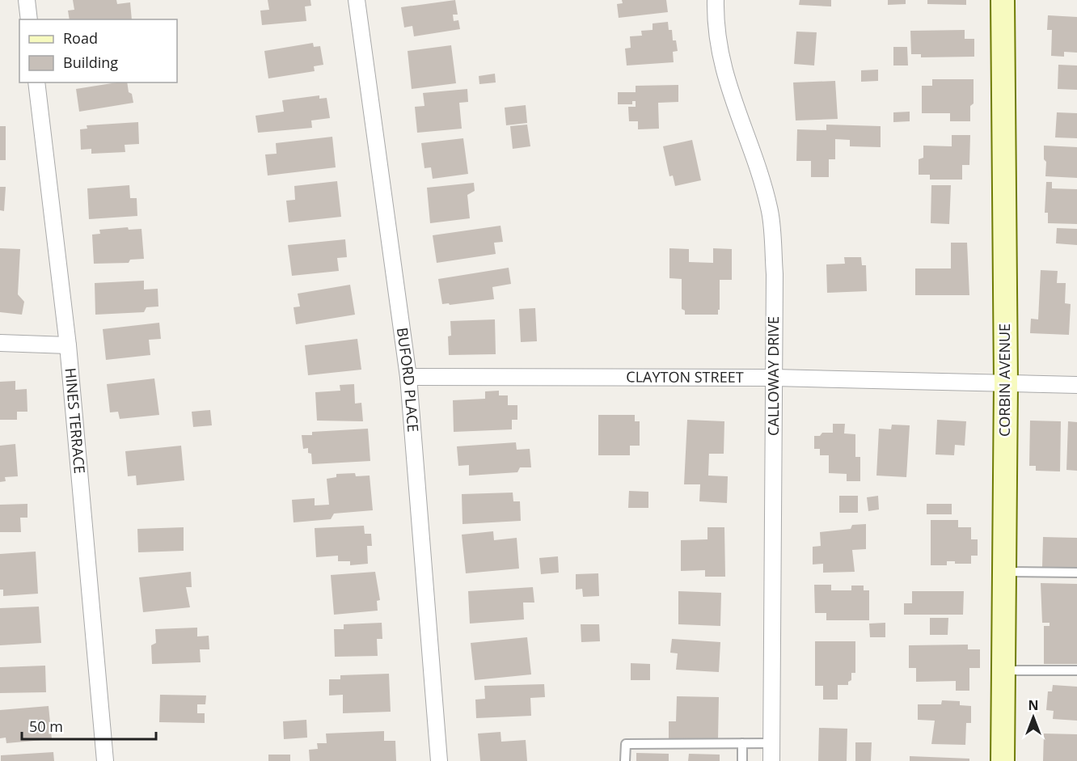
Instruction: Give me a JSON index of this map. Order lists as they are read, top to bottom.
{
  "streets": {
    "street": [
      "CALLOWAY DRIVE",
      "CLAYTON STREET",
      "BUFORD PLACE",
      "CORBIN AVENUE",
      "HINES TERRACE"
    ]
  },
  "crossings": [
    ["CALLOWAY DRIVE", "CLAYTON STREET"],
    ["CLAYTON STREET", "BUFORD PLACE"],
    ["CLAYTON STREET", "CORBIN AVENUE"]
  ],
  "legend": ["Road", "Building"],
  "scale_bar": "50 m",
  "north": "top"
}
